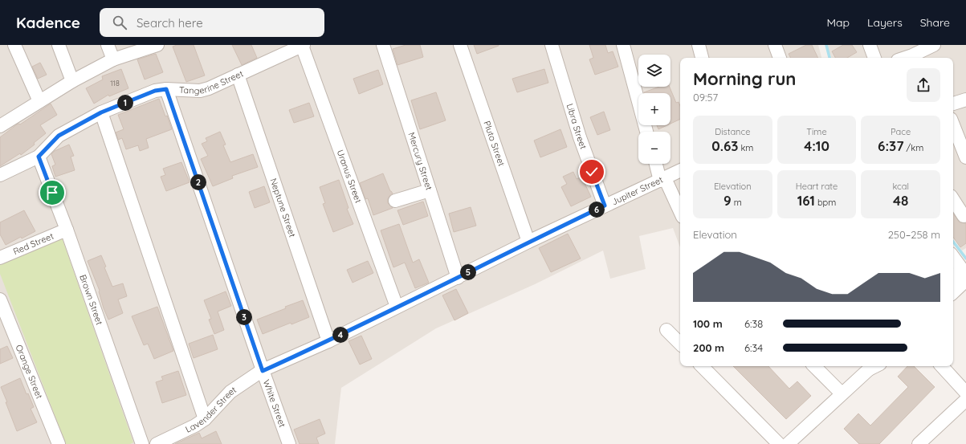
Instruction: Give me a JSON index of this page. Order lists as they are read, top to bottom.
{
  "streets": {
    "street": [
      "Tangerine Street",
      "Libra Street",
      "Pluto Street",
      "Mercury Street",
      "Uranus Street",
      "Jupiter Street",
      "Neptune Street",
      "Red Street",
      "Brown Street",
      "Orange Street",
      "White Street",
      "Lavender Street"
    ]
  },
  "crossings": [
    ["Tangerine Street", "Uranus Street"],
    ["Tangerine Street", "Neptune Street"],
    ["Tangerine Street", "Brown Street"],
    ["Tangerine Street", "White Street"],
    ["Libra Street", "Jupiter Street"],
    ["Pluto Street", "Jupiter Street"],
    ["Mercury Street", "Jupiter Street"],
    ["Uranus Street", "Jupiter Street"],
    ["Jupiter Street", "Neptune Street"],
    ["Jupiter Street", "White Street"],
    ["Jupiter Street", "Lavender Street"],
    ["Red Street", "Brown Street"],
    ["White Street", "Lavender Street"]
  ],
  "house_numbers": ["118"],
  "page": {
    "header": "Kadence",
    "search": "Search here",
    "nav": ["Map", "Layers", "Share"],
    "map_buttons": ["+", "−"],
    "heading": ["Morning run", "09:57"],
    "pins": [
      "1",
      "2",
      "6",
      "5",
      "3",
      "4"
    ],
    "stats": [
      ["Distance", "0.63 km"],
      ["Time", "4:10"],
      ["Pace", "6:37 /km"],
      ["Elevation", "9 m"],
      ["Heart rate", "161 bpm"],
      ["kcal", "48"]
    ],
    "chart": ["Elevation", "250–258 m"],
    "list": [
      {
        "name": "100 m",
        "note": "6:38"
      },
      {
        "name": "200 m",
        "note": "6:34"
      }
    ]
  }
}
